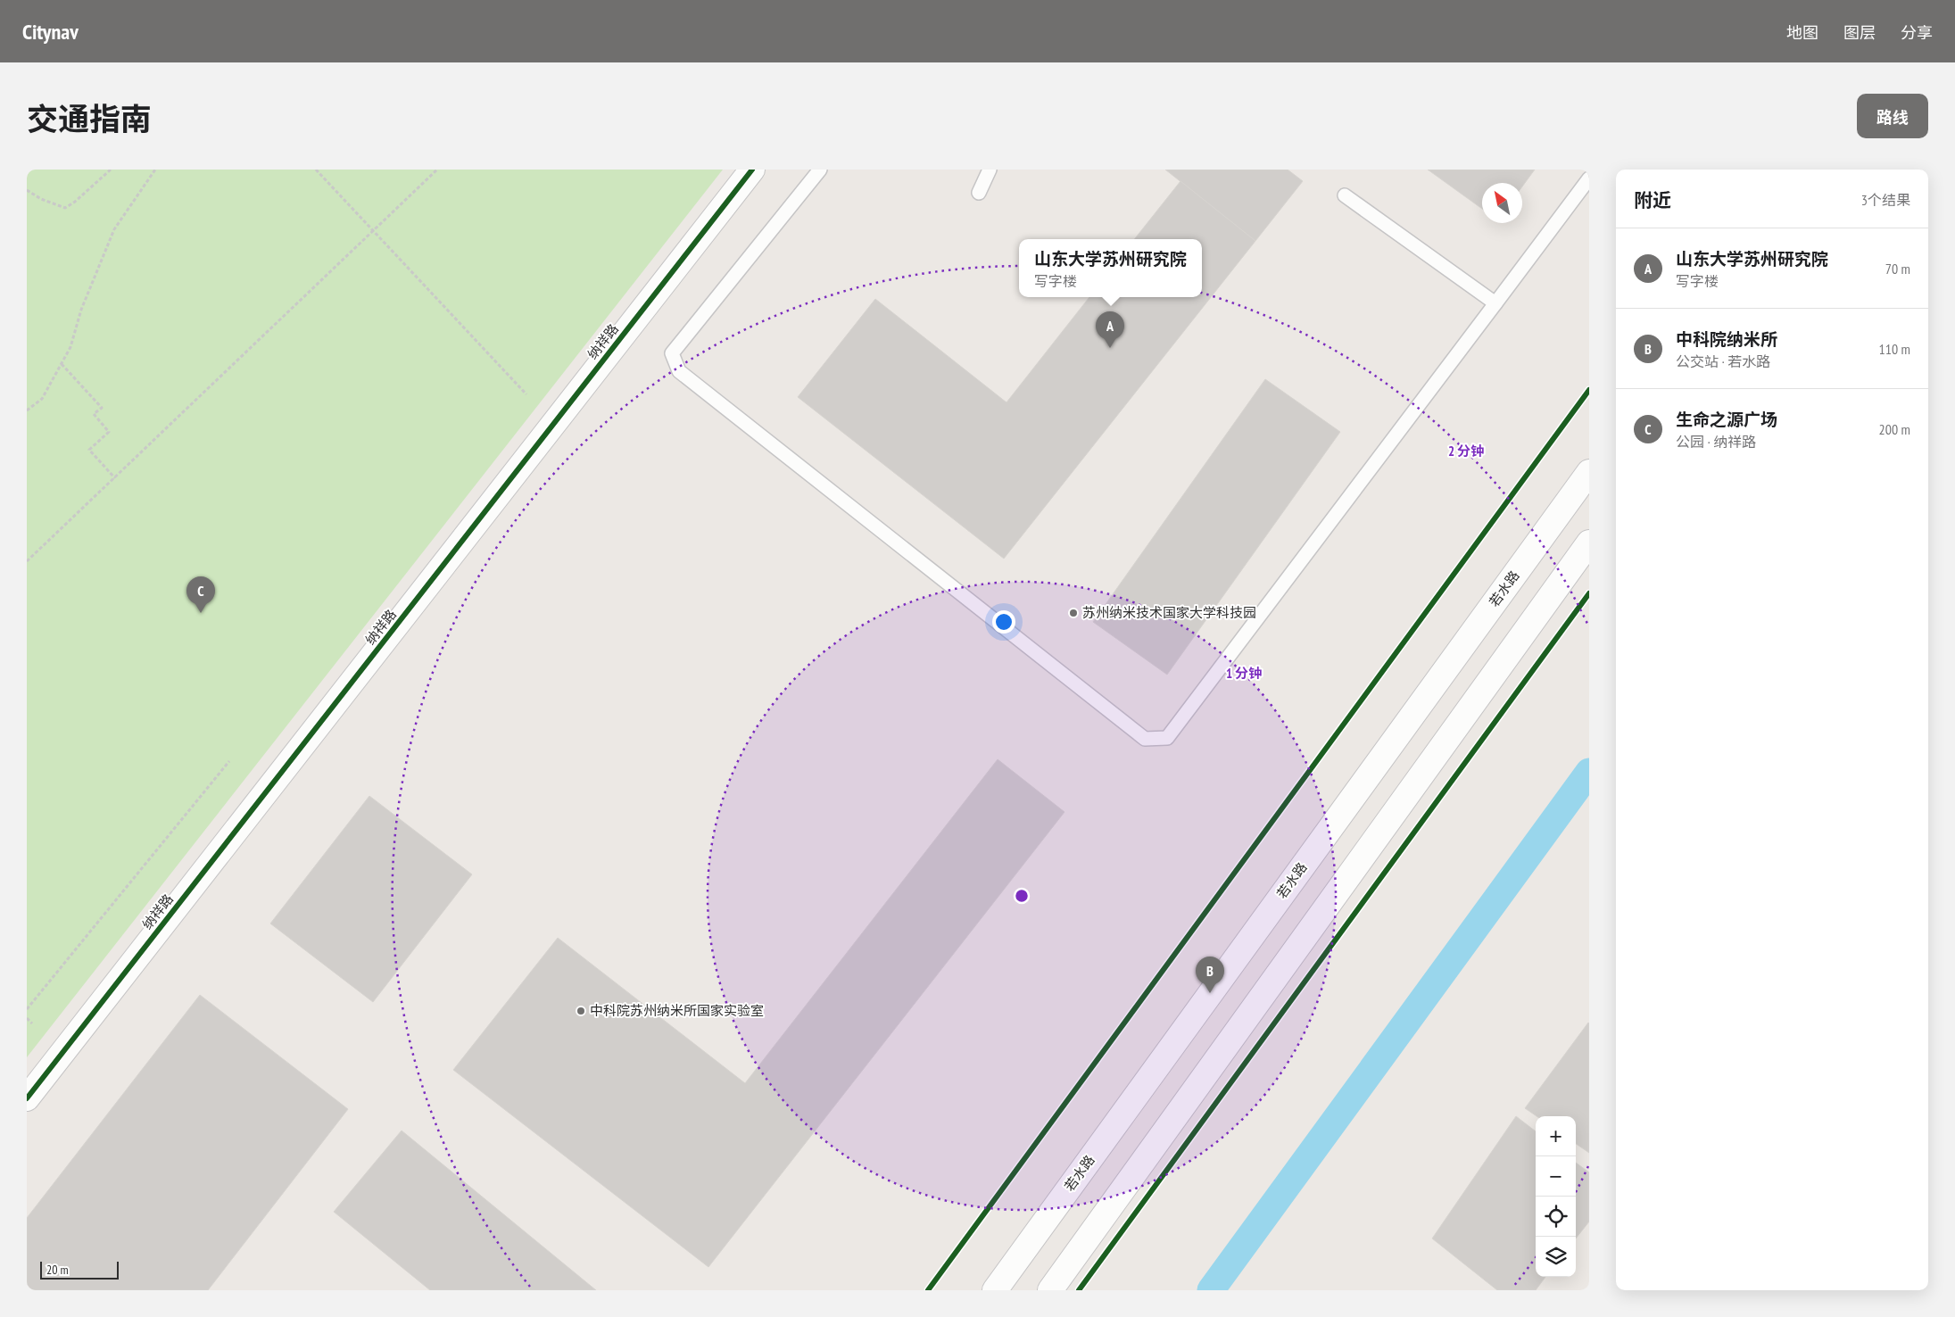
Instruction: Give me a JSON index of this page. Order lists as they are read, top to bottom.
{
  "streets": {
    "main road": ["纳祥路", "若水路"]
  },
  "places": ["苏州纳米技术国家大学科技园", "中科院苏州纳米所国家实验室"],
  "scale_bar": "20 m",
  "north": "top left",
  "page": {
    "header": "Citynav",
    "nav": ["地图", "图层", "分享"],
    "title": "交通指南",
    "buttons": "路线",
    "heading": ["附近", "3个结果"],
    "list": [
      {
        "mark": "A",
        "name": "山东大学苏州研究院",
        "note": "写字楼",
        "value": "70 m"
      },
      {
        "mark": "B",
        "name": "中科院纳米所",
        "note": "公交站 · 若水路",
        "value": "110 m"
      },
      {
        "mark": "C",
        "name": "生命之源广场",
        "note": "公园 · 纳祥路",
        "value": "200 m"
      }
    ],
    "popup": ["山东大学苏州研究院", "写字楼"],
    "pins": ["A", "C", "B"],
    "map_buttons": ["+", "−"],
    "scale": "20 m"
  },
  "rings": ["2 分钟", "1 分钟"]
}
